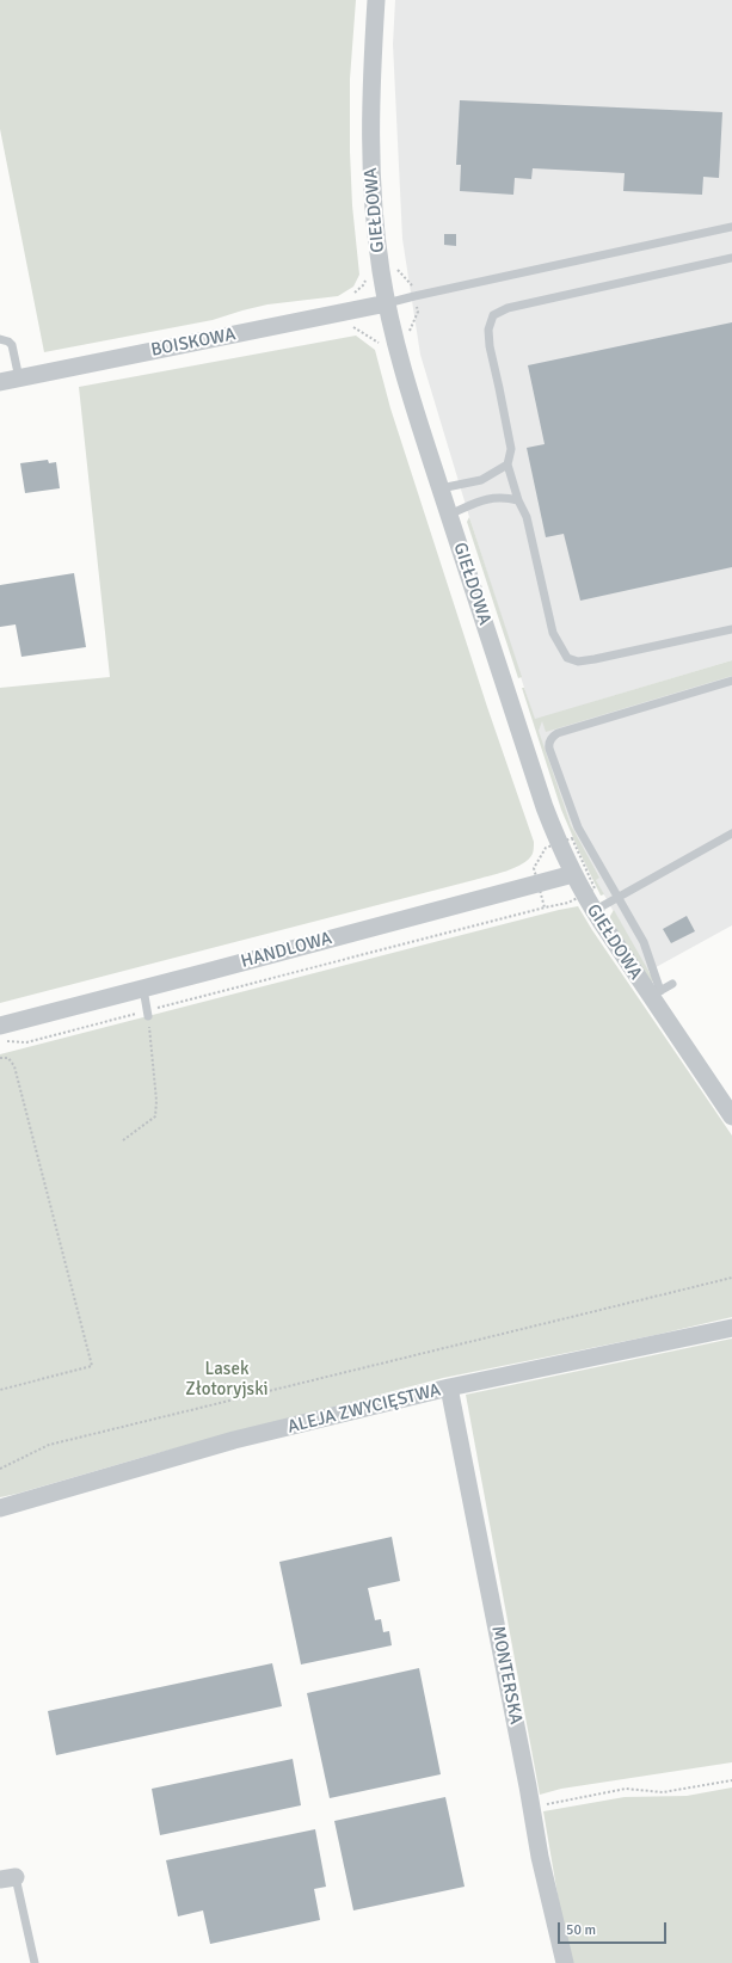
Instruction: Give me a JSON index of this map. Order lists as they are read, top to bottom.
{
  "streets": {
    "street": [
      "GIEŁDOWA",
      "BOISKOWA",
      "HANDLOWA",
      "ALEJA ZWYCIĘSTWA",
      "MONTERSKA"
    ]
  },
  "crossings": [
    ["GIEŁDOWA", "BOISKOWA"],
    ["GIEŁDOWA", "HANDLOWA"],
    ["ALEJA ZWYCIĘSTWA", "MONTERSKA"]
  ],
  "parks": ["Lasek Złotoryjski"],
  "scale_bar": "50 m"
}
